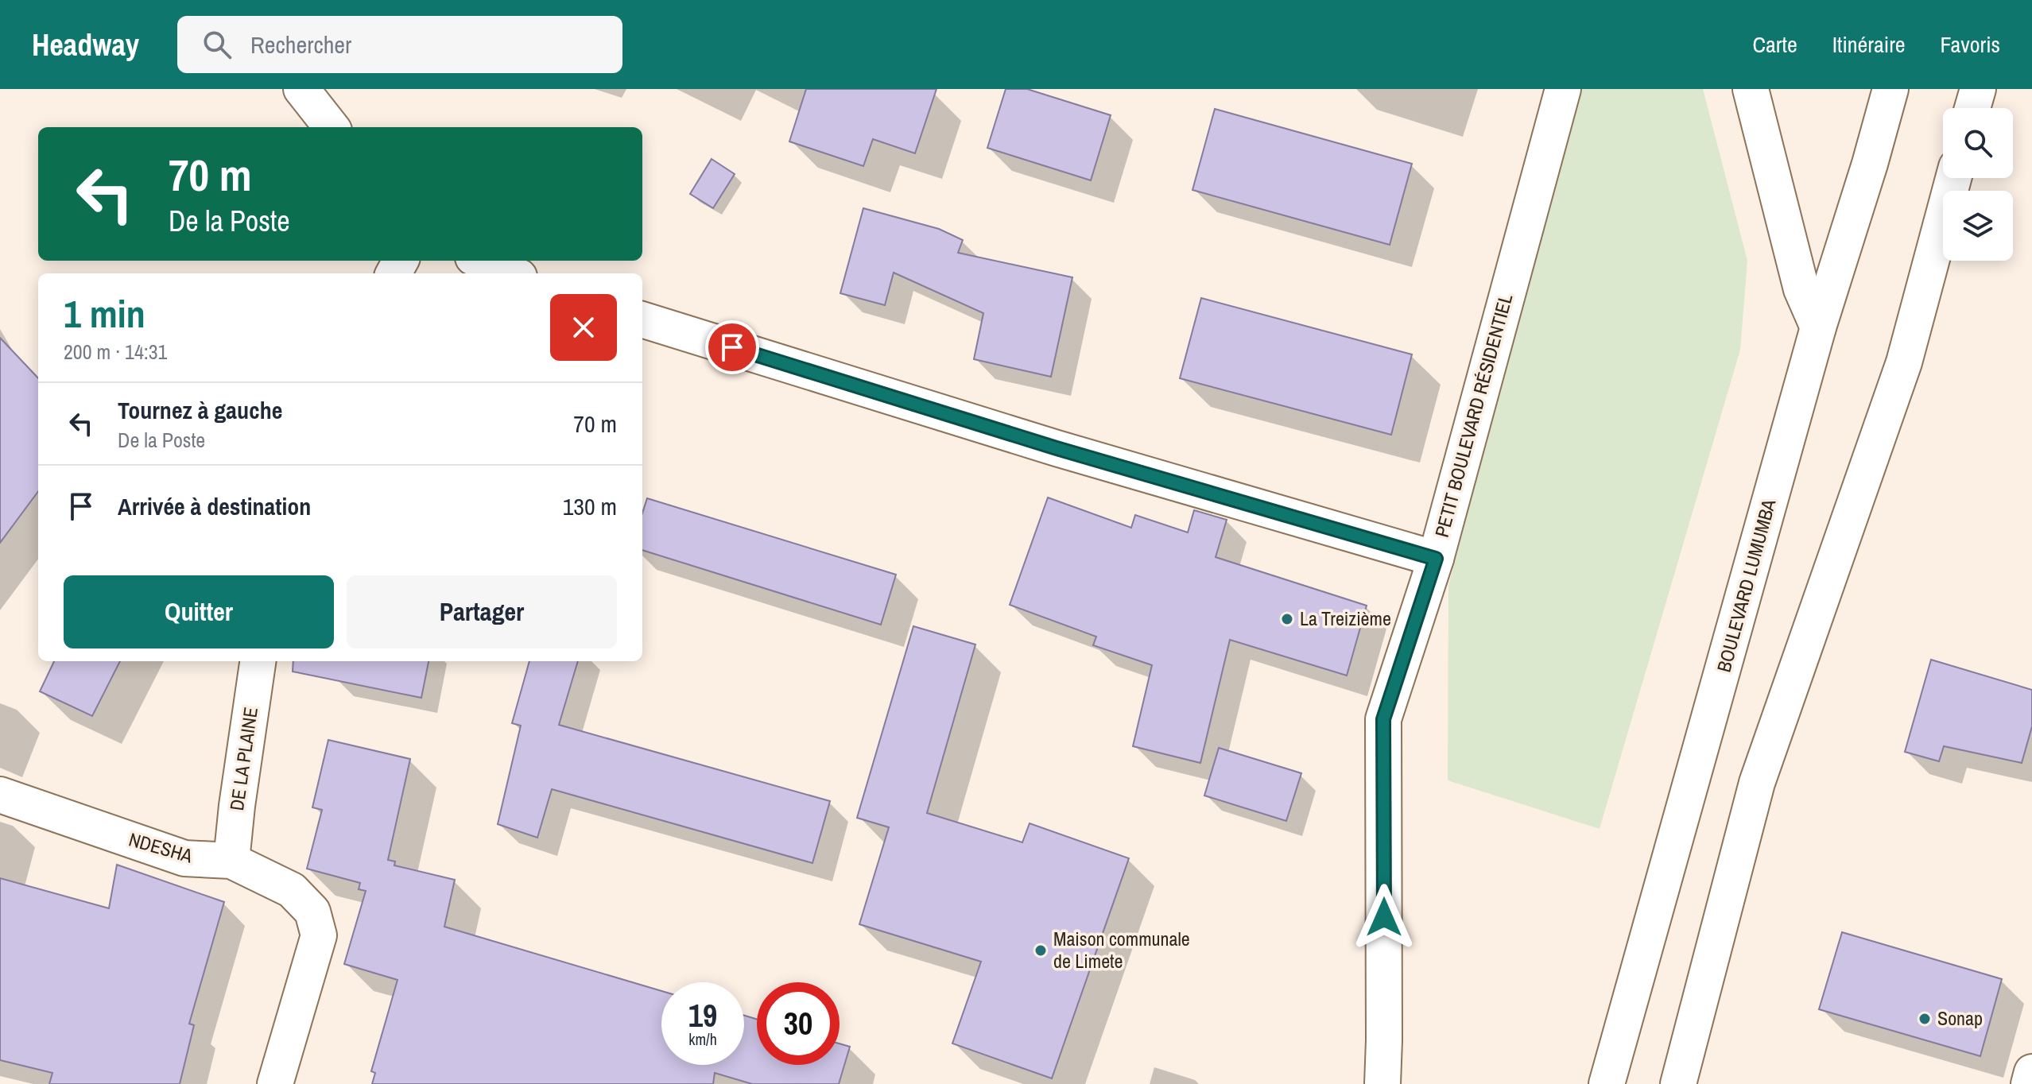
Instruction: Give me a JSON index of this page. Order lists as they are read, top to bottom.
{
  "streets": {
    "main road": [
      "PETIT BOULEVARD RÉSIDENTIEL",
      "BOULEVARD LUMUMBA",
      "DE LA PLAINE",
      "NDESHA"
    ]
  },
  "crossings": [
    ["DE LA PLAINE", "NDESHA"]
  ],
  "places": ["La Treizième", "Maison communale de Limete", "Sonap"],
  "page": {
    "header": "Headway",
    "search": "Rechercher",
    "nav": ["Carte", "Itinéraire", "Favoris"],
    "turn": ["70 m", "De la Poste"],
    "heading": ["1 min", "200 m · 14:31"],
    "list": [
      {
        "name": "Tournez à gauche",
        "note": "De la Poste",
        "value": "70 m"
      },
      {
        "name": "Arrivée à destination",
        "value": "130 m"
      }
    ],
    "buttons": ["Quitter", "Partager"],
    "speed": "19 km/h",
    "limit": "30"
  }
}
